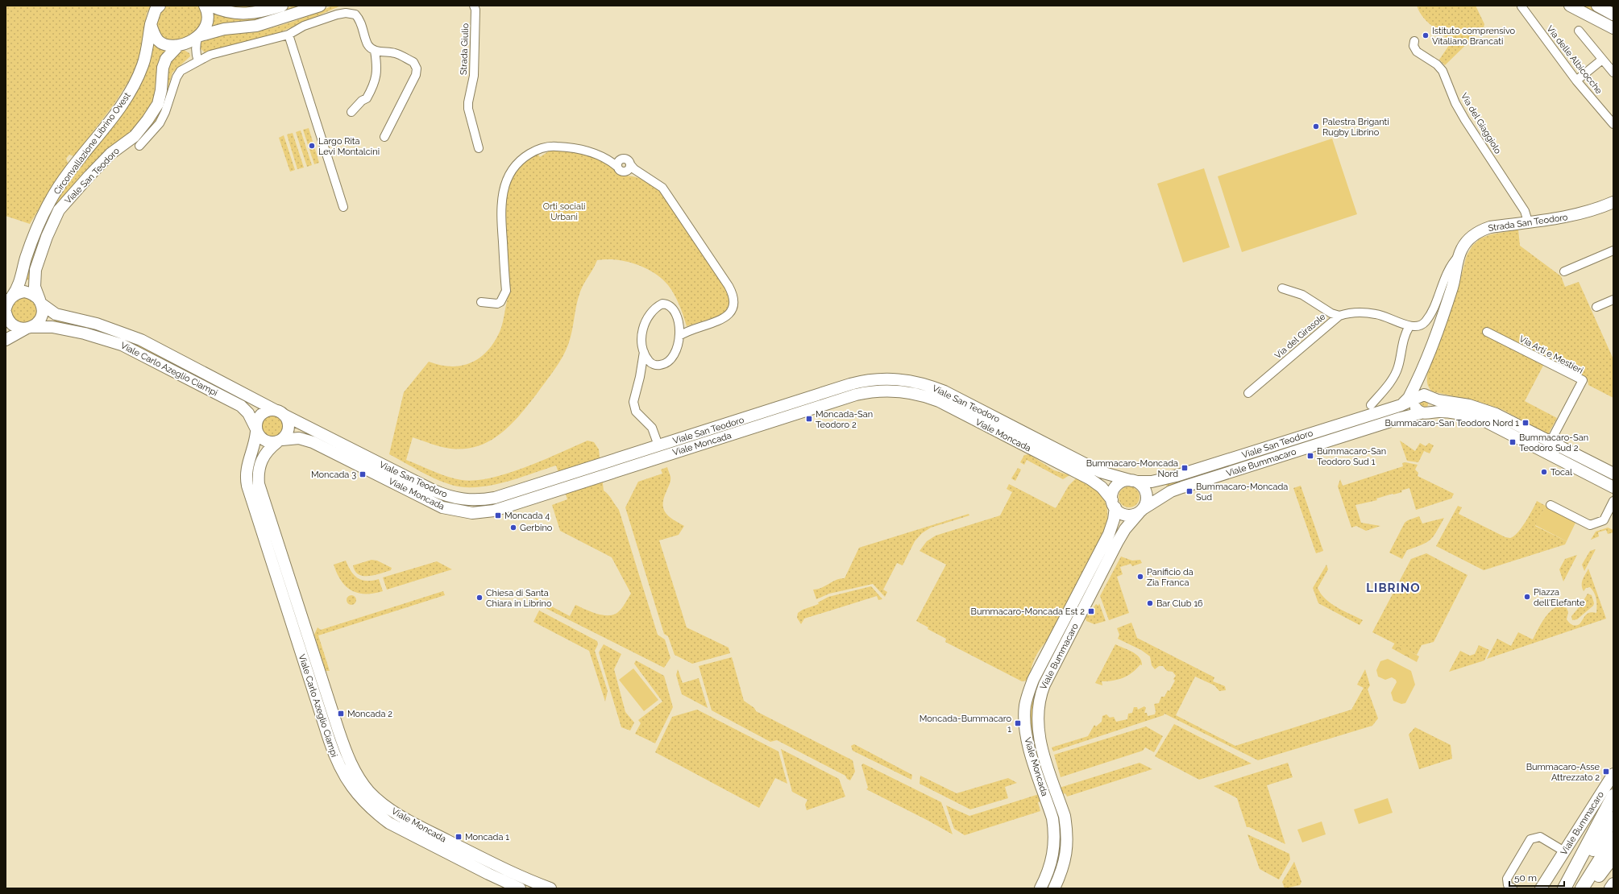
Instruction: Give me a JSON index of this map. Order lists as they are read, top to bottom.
{
  "streets": {
    "main road": [
      "Circonvallazione Librino Ovest",
      "Viale San Teodoro",
      "Strada San Teodoro",
      "Viale Carlo Azeglio Ciampi",
      "Viale Moncada",
      "Viale Bummacaro"
    ],
    "street": [
      "Strada Giulio",
      "Via delle Albicocche",
      "Via del Giaggiolo",
      "Via del Girasole",
      "Via Arti e Mestieri"
    ]
  },
  "crossings": [
    ["Via del Giaggiolo", "Strada San Teodoro"],
    ["Circonvallazione Librino Ovest", "Viale San Teodoro"],
    ["Circonvallazione Librino Ovest", "Viale Carlo Azeglio Ciampi"],
    ["Viale San Teodoro", "Viale Carlo Azeglio Ciampi"],
    ["Viale San Teodoro", "Viale Moncada"],
    ["Viale San Teodoro", "Viale Bummacaro"],
    ["Viale Carlo Azeglio Ciampi", "Viale Moncada"],
    ["Viale Moncada", "Viale Bummacaro"]
  ],
  "districts": ["LIBRINO"],
  "parks": ["Orti sociali Urbani"],
  "places": {
    "other": [
      "Istituto comprensivo Vitaliano Brancati",
      "Palestra Briganti Rugby Librino",
      "Largo Rita Levi Montalcini",
      "Tocal",
      "Gerbino",
      "Panificio da Zia Franca",
      "Piazza dell'Elefante",
      "Chiesa di Santa Chiara in Librino",
      "Bar Club 16"
    ],
    "transit": [
      "Moncada-San Teodoro 2",
      "Bummacaro-San Teodoro Nord 1",
      "Bummacaro-San Teodoro Sud 2",
      "Bummacaro-San Teodoro Sud 1",
      "Bummacaro-Moncada Nord",
      "Moncada 3",
      "Bummacaro-Moncada Sud",
      "Moncada 4",
      "Bummacaro-Moncada Est 2",
      "Moncada 2",
      "Moncada-Bummacaro 1",
      "Bummacaro-Asse Attrezzato 2",
      "Moncada 1"
    ]
  },
  "scale_bar": "50 m"
}
